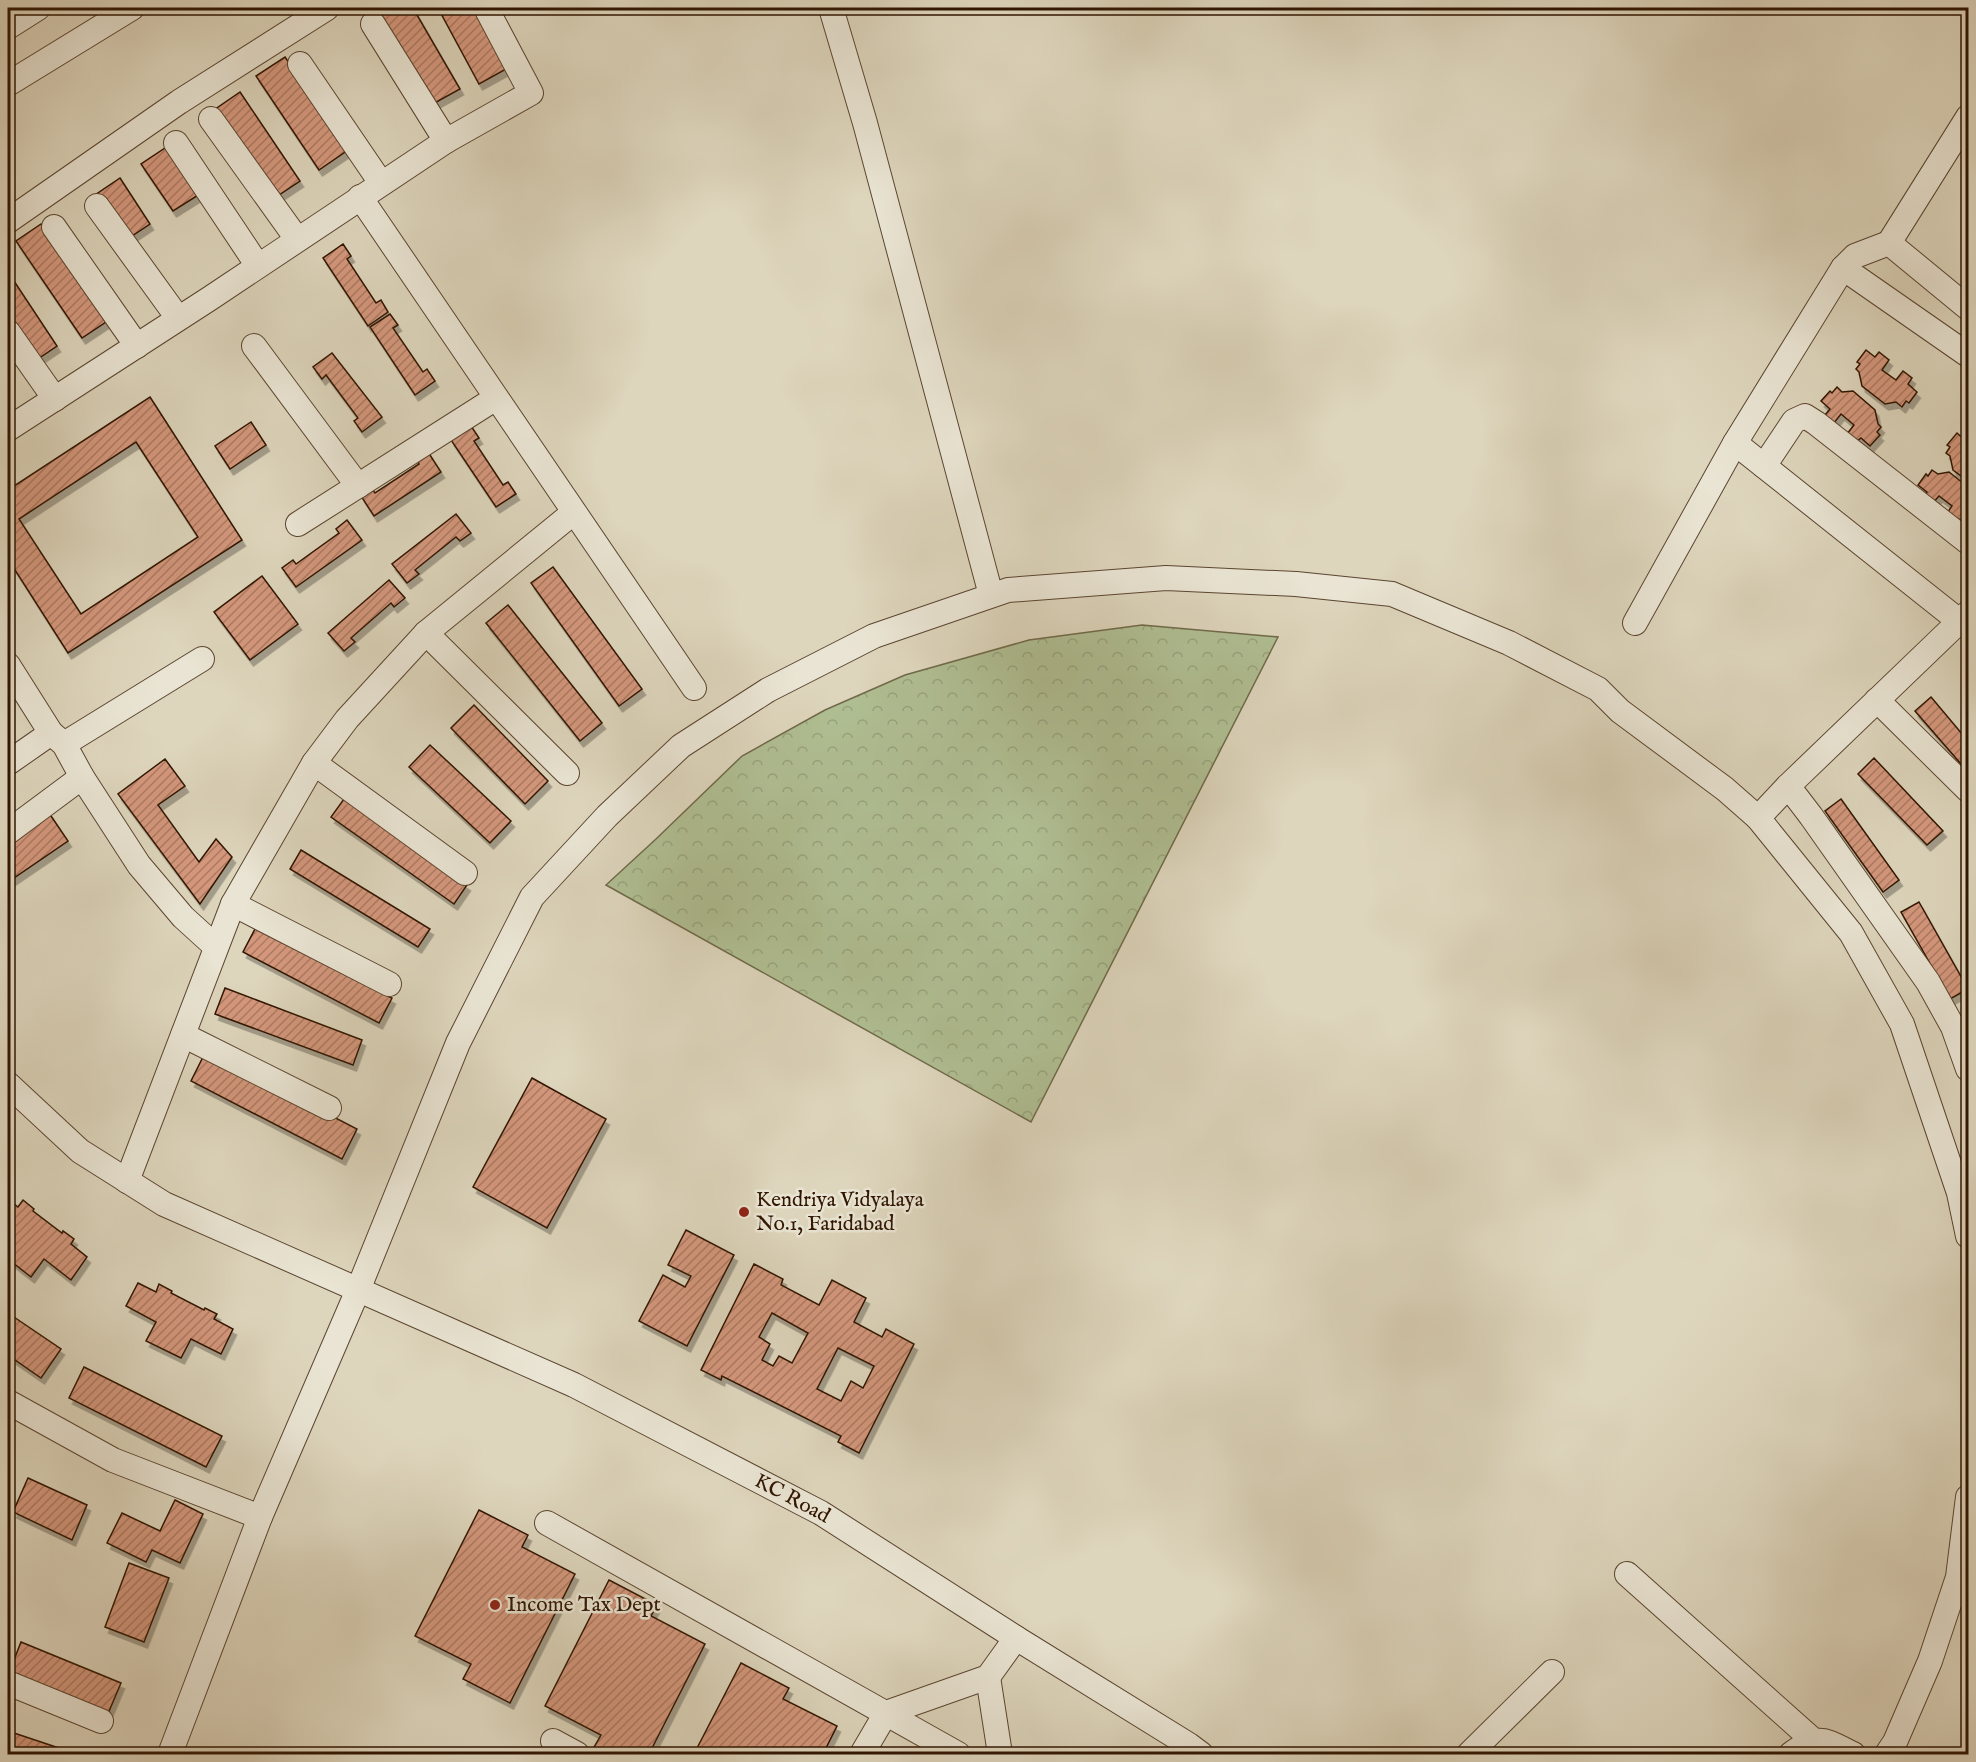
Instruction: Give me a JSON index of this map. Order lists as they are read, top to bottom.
{
  "streets": {
    "street": ["KC Road"]
  },
  "places": ["Kendriya Vidyalaya No.1, Faridabad", "Income Tax Dept"]
}
